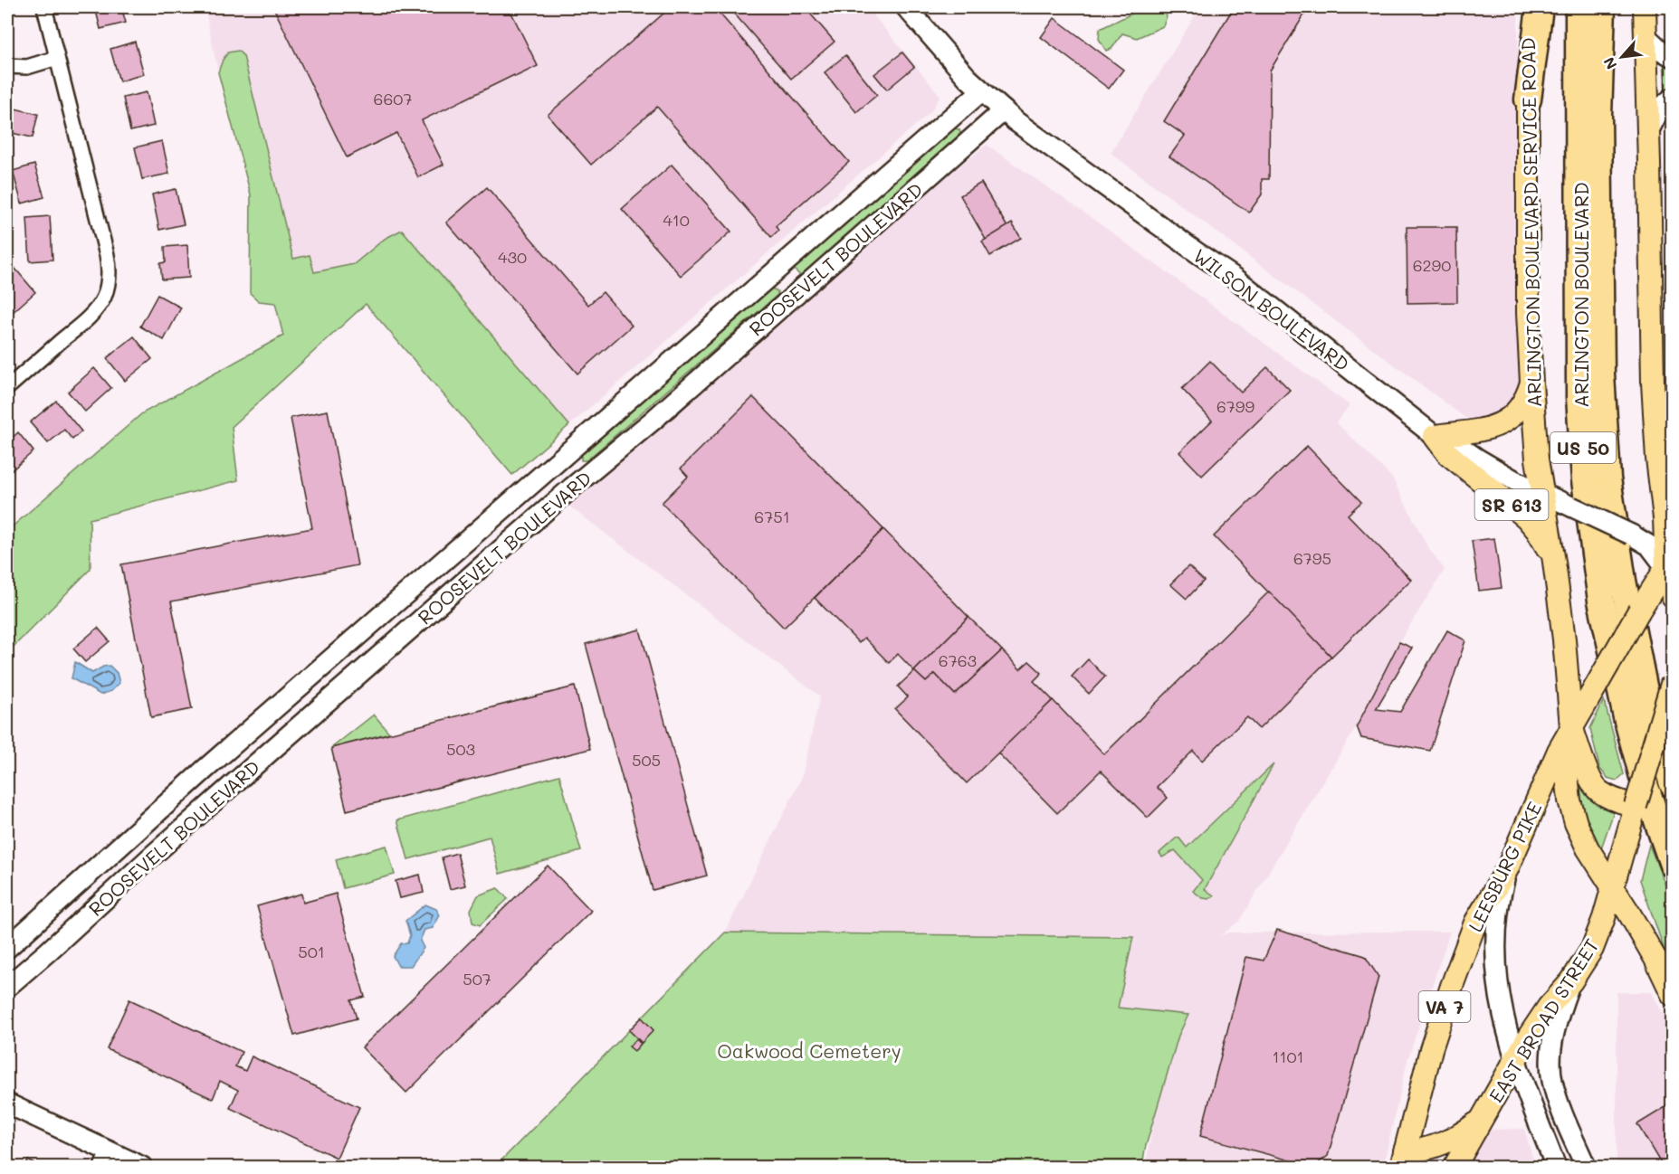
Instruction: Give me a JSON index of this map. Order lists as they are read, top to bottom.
{
  "streets": {
    "highway": ["ARLINGTON BOULEVARD", "US 50"],
    "main road": [
      "ARLINGTON BOULEVARD SERVICE ROAD",
      "ROOSEVELT BOULEVARD",
      "WILSON BOULEVARD",
      "SR 613",
      "LEESBURG PIKE",
      "VA 7",
      "EAST BROAD STREET"
    ]
  },
  "crossings": [
    ["ARLINGTON BOULEVARD SERVICE ROAD", "WILSON BOULEVARD"],
    ["ARLINGTON BOULEVARD SERVICE ROAD", "SR 613"],
    ["ARLINGTON BOULEVARD SERVICE ROAD", "LEESBURG PIKE"],
    ["ARLINGTON BOULEVARD SERVICE ROAD", "EAST BROAD STREET"],
    ["ROOSEVELT BOULEVARD", "WILSON BOULEVARD"],
    ["WILSON BOULEVARD", "SR 613"],
    ["WILSON BOULEVARD", "LEESBURG PIKE"]
  ],
  "parks": ["Oakwood Cemetery"],
  "house_numbers": [
    "6607",
    "410",
    "430",
    "6290",
    "6799",
    "6751",
    "6795",
    "6763",
    "503",
    "505",
    "501",
    "507",
    "1101"
  ],
  "north": "bottom left"
}
